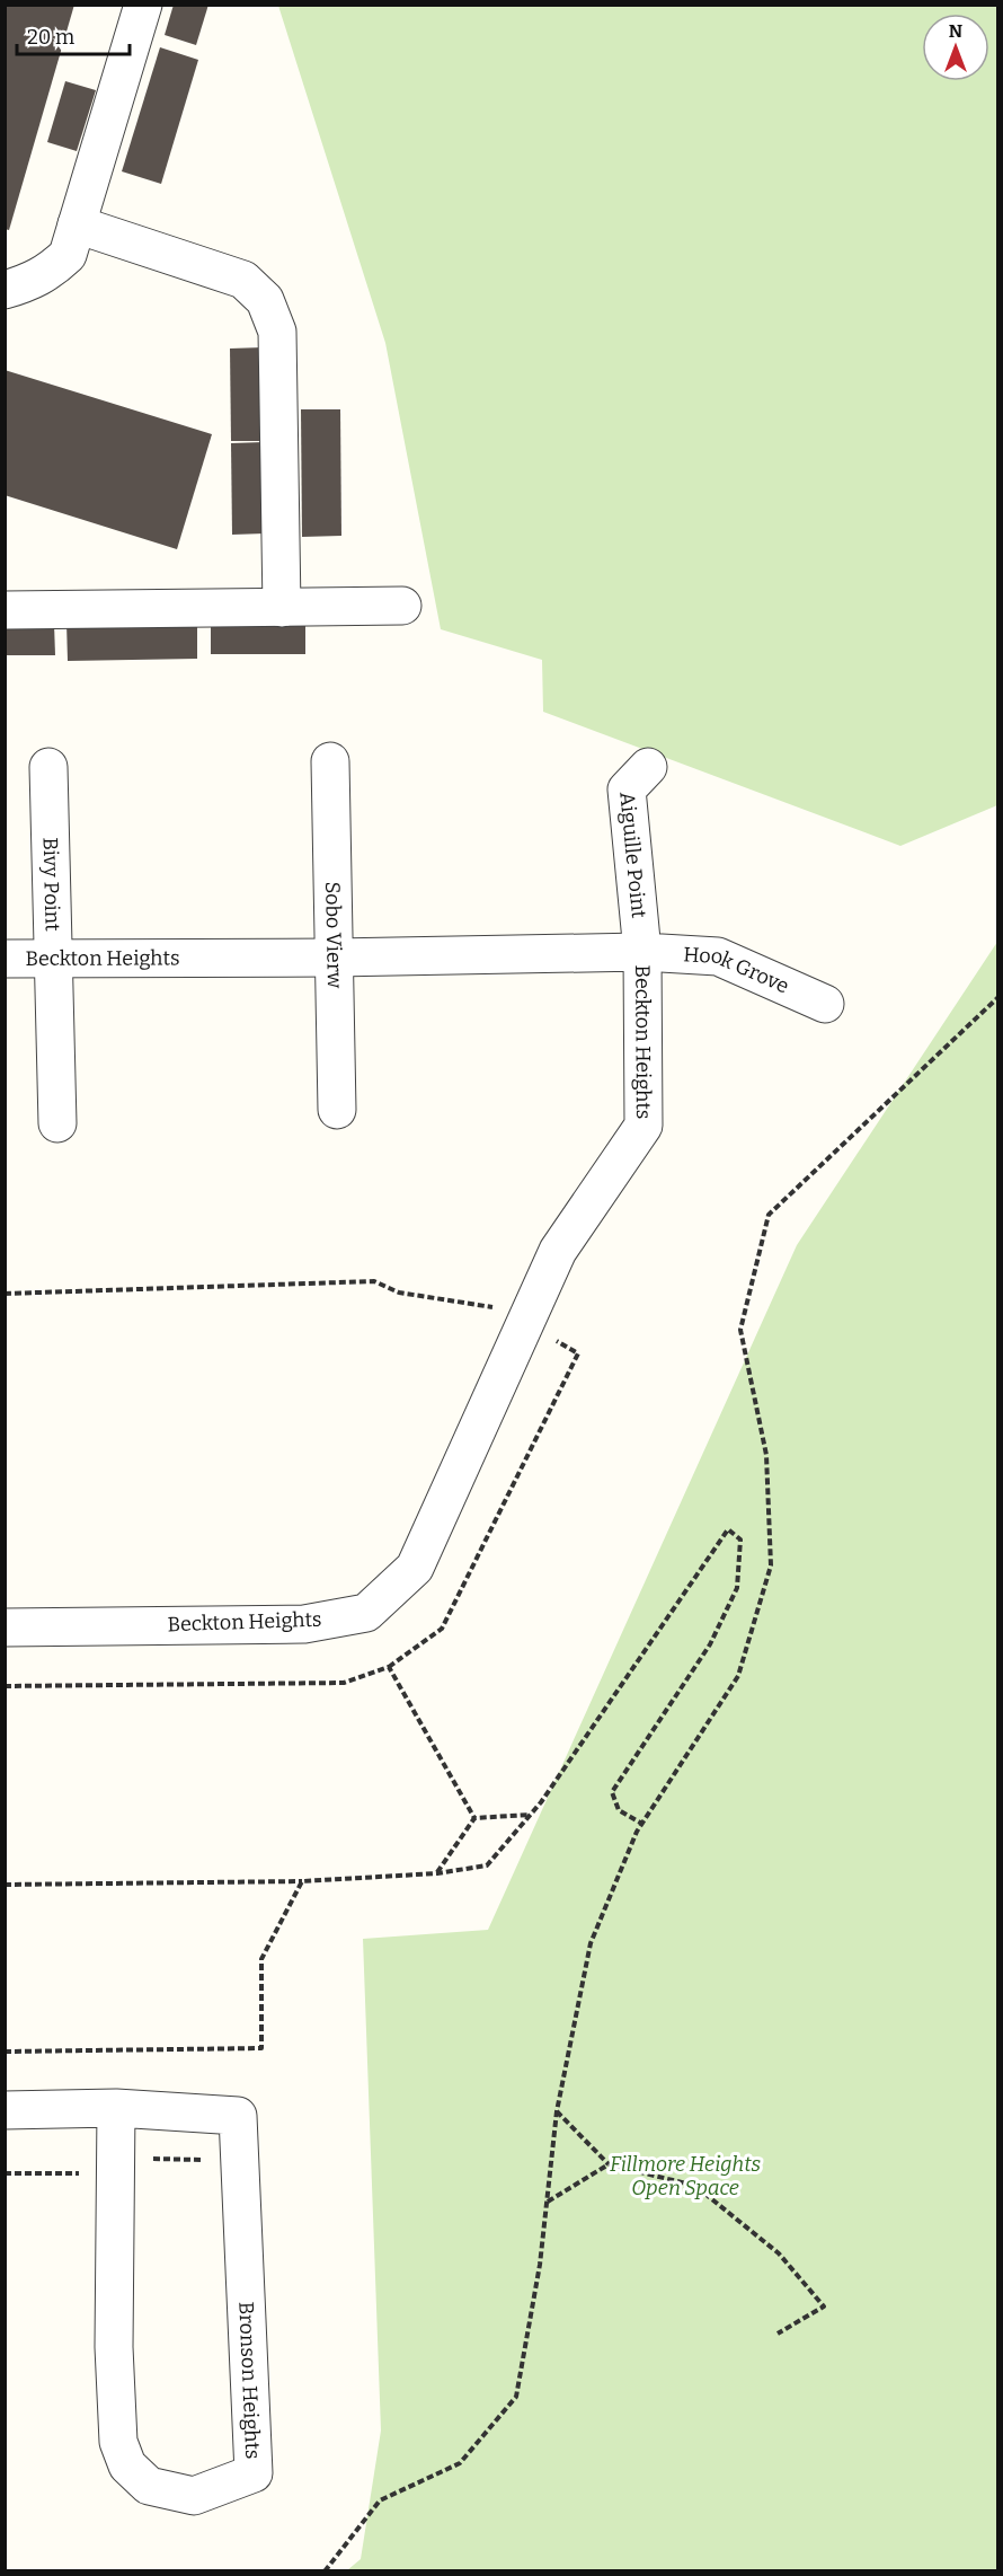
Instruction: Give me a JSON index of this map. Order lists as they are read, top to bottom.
{
  "streets": {
    "lane": [
      "Aiguille Point",
      "Bivy Point",
      "Sobo Vierw",
      "Beckton Heights",
      "Hook Grove",
      "Bronson Heights"
    ]
  },
  "crossings": [
    ["Aiguille Point", "Beckton Heights"],
    ["Aiguille Point", "Hook Grove"],
    ["Bivy Point", "Beckton Heights"],
    ["Sobo Vierw", "Beckton Heights"],
    ["Beckton Heights", "Hook Grove"]
  ],
  "parks": ["Fillmore Heights Open Space"],
  "scale_bar": "20 m",
  "north": "top"
}
